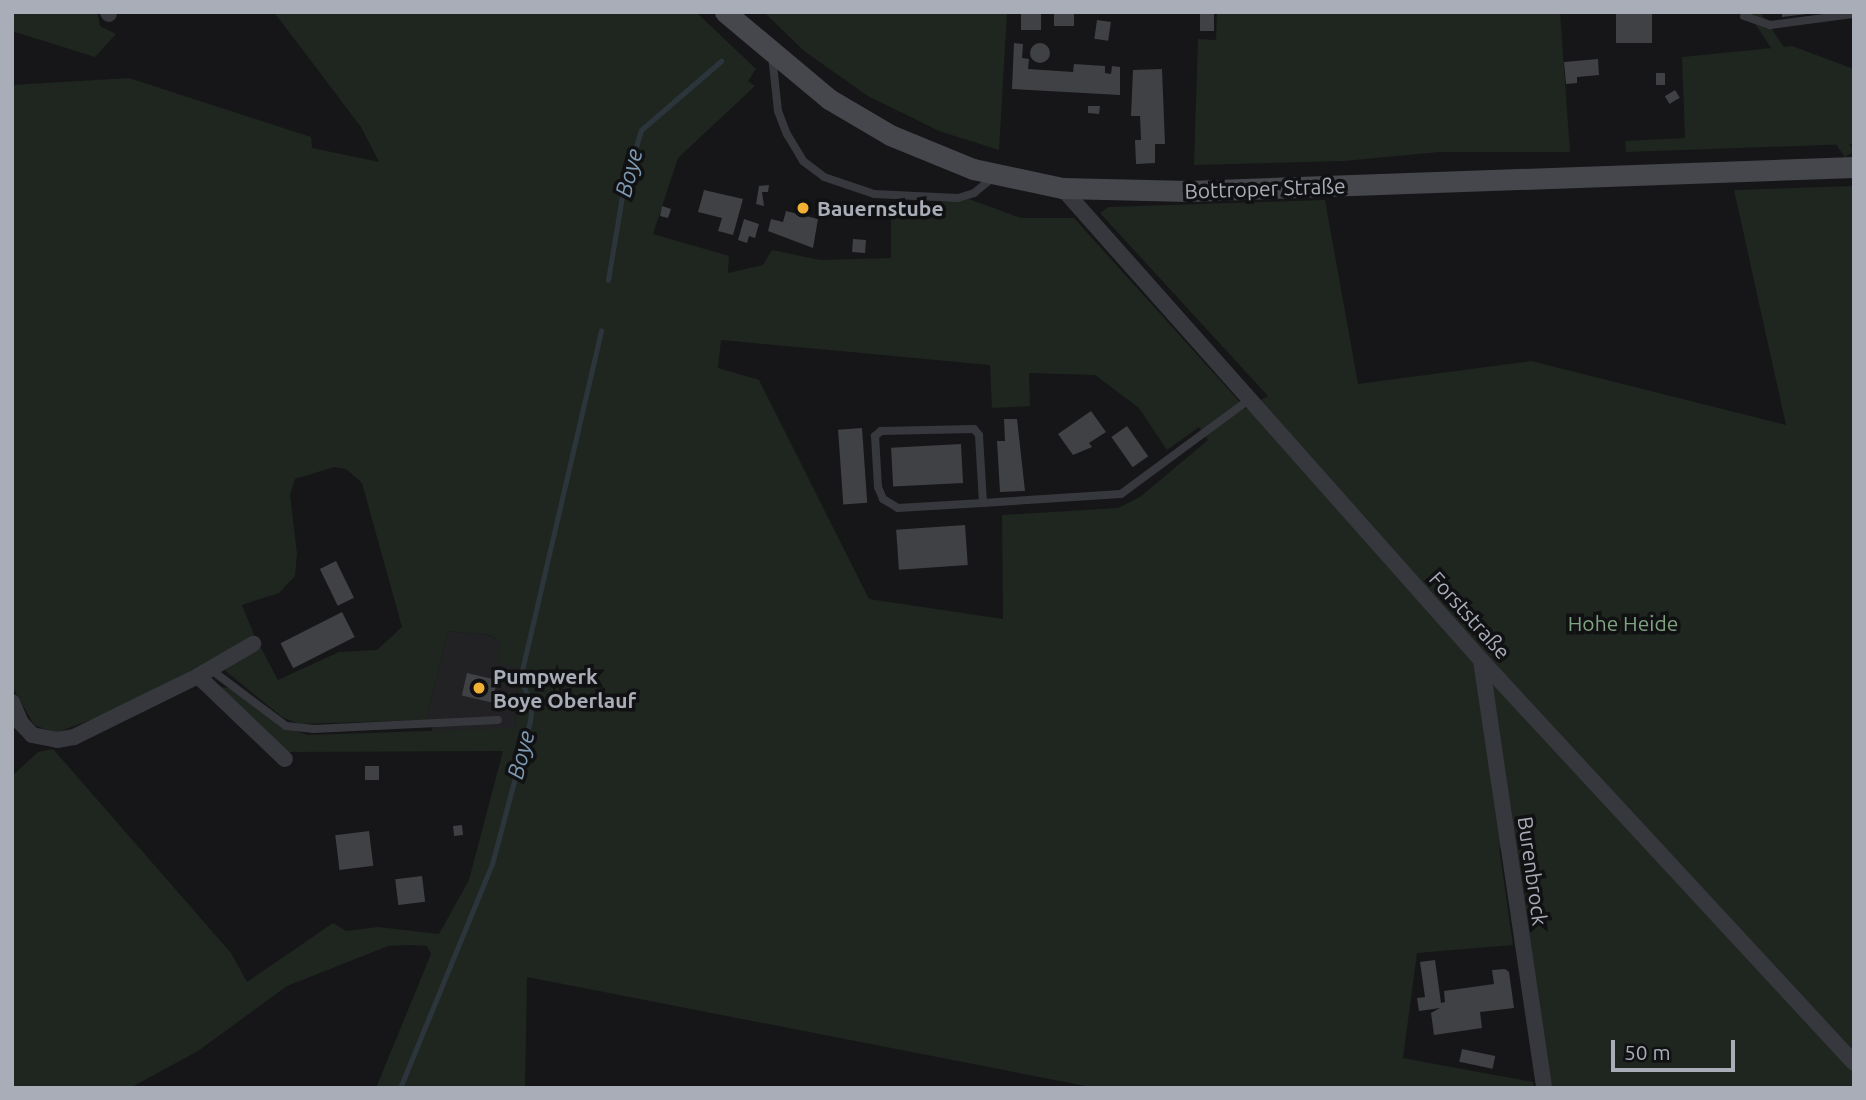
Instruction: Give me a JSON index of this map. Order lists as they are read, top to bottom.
{
  "streets": {
    "main road": ["Bottroper Straße"],
    "street": ["Forststraße", "Burenbrock"]
  },
  "crossings": [
    ["Bottroper Straße", "Forststraße"],
    ["Forststraße", "Burenbrock"]
  ],
  "water": ["Boye"],
  "parks": ["Hohe Heide"],
  "places": ["Bauernstube", "Pumpwerk Boye Oberlauf"],
  "scale_bar": "50 m"
}
